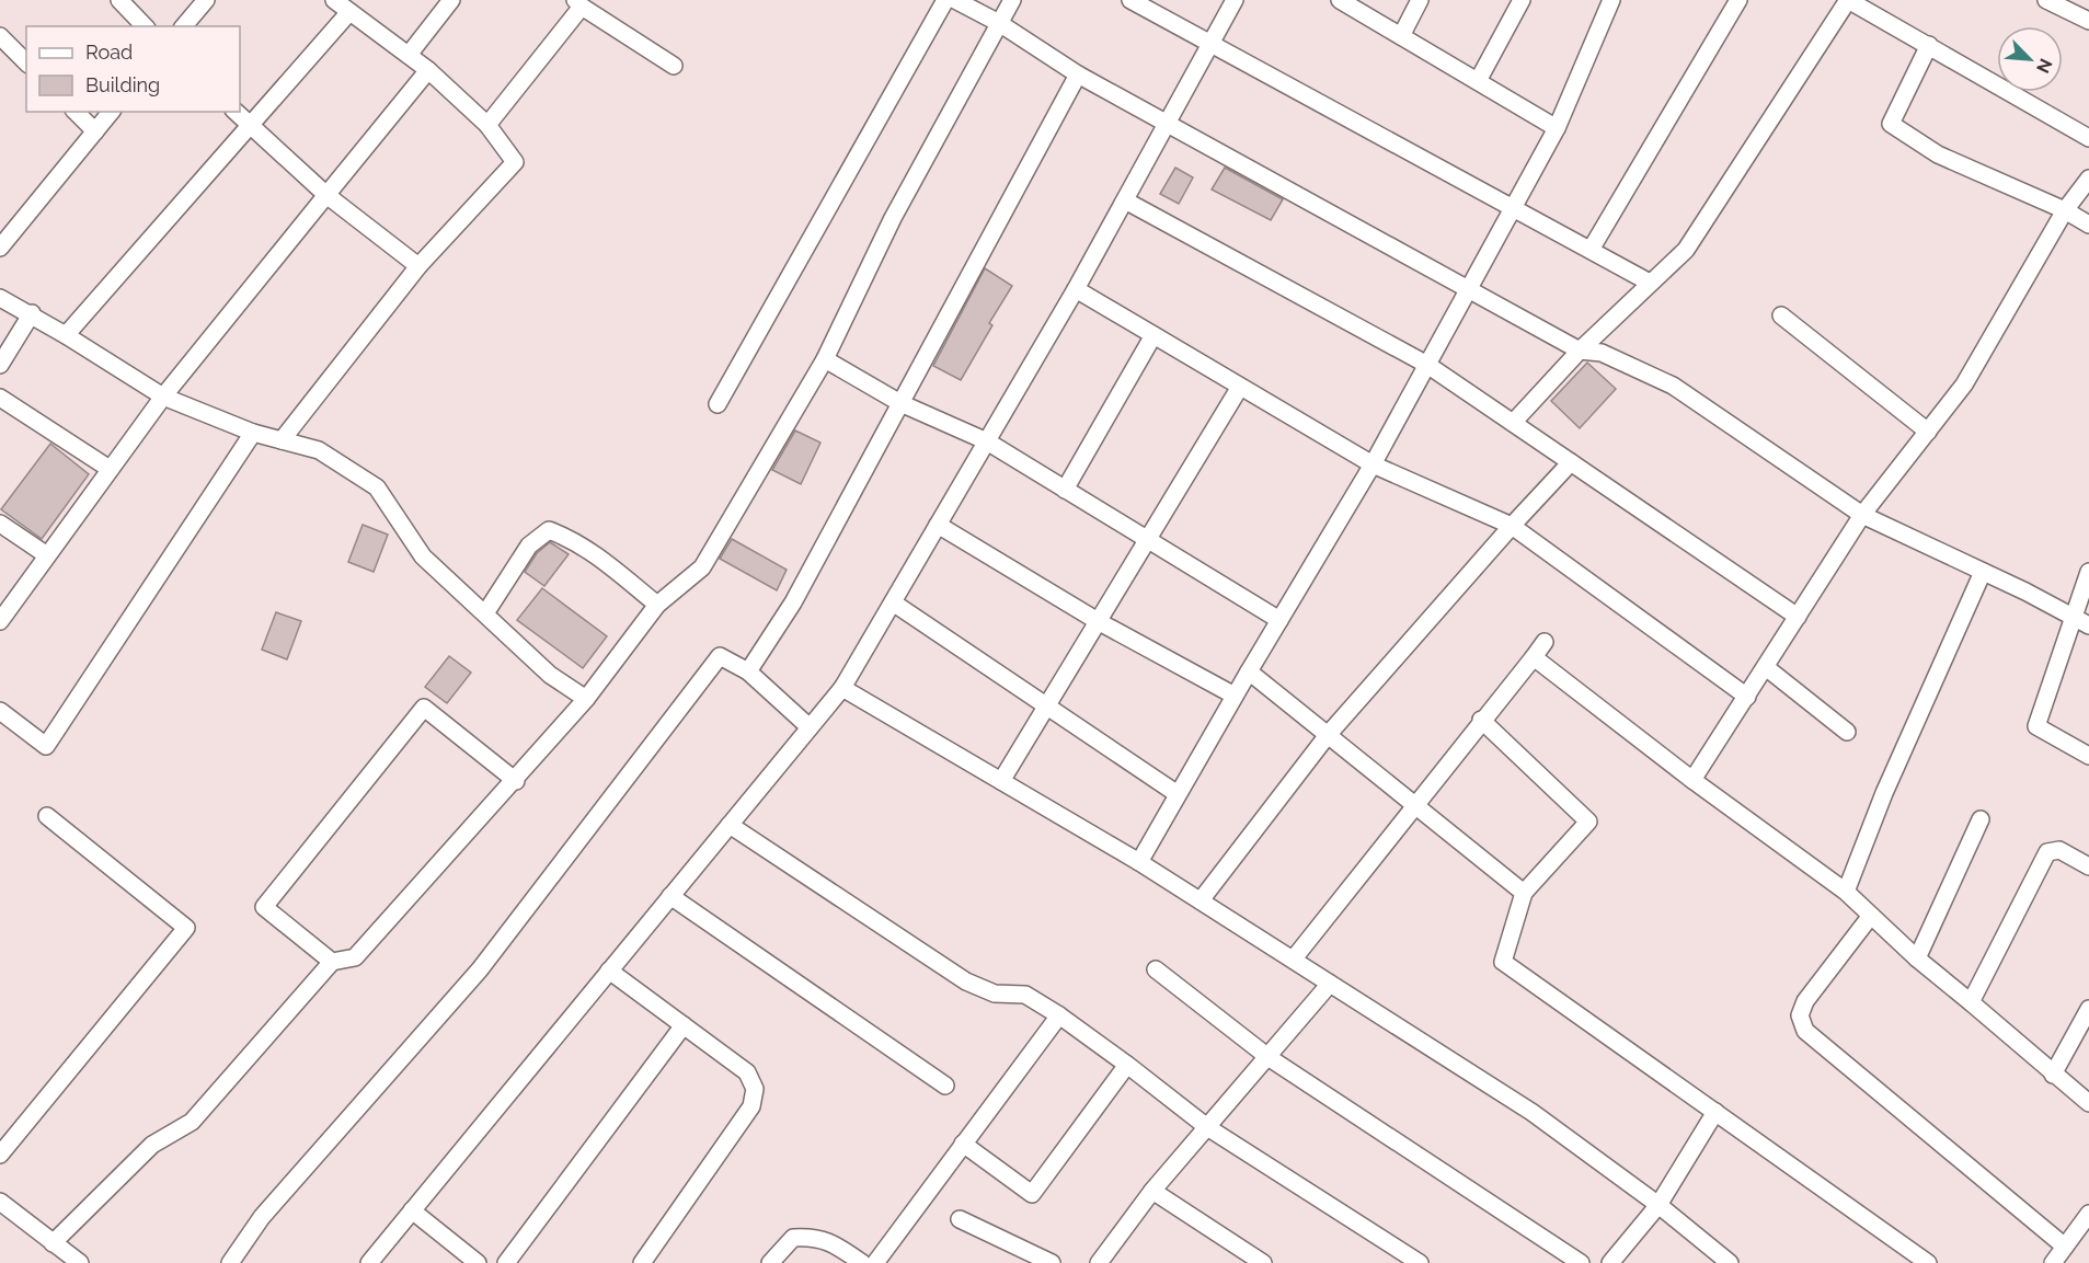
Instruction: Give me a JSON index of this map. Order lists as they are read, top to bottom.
{
  "legend": ["Road", "Building"],
  "north": "bottom right"
}
